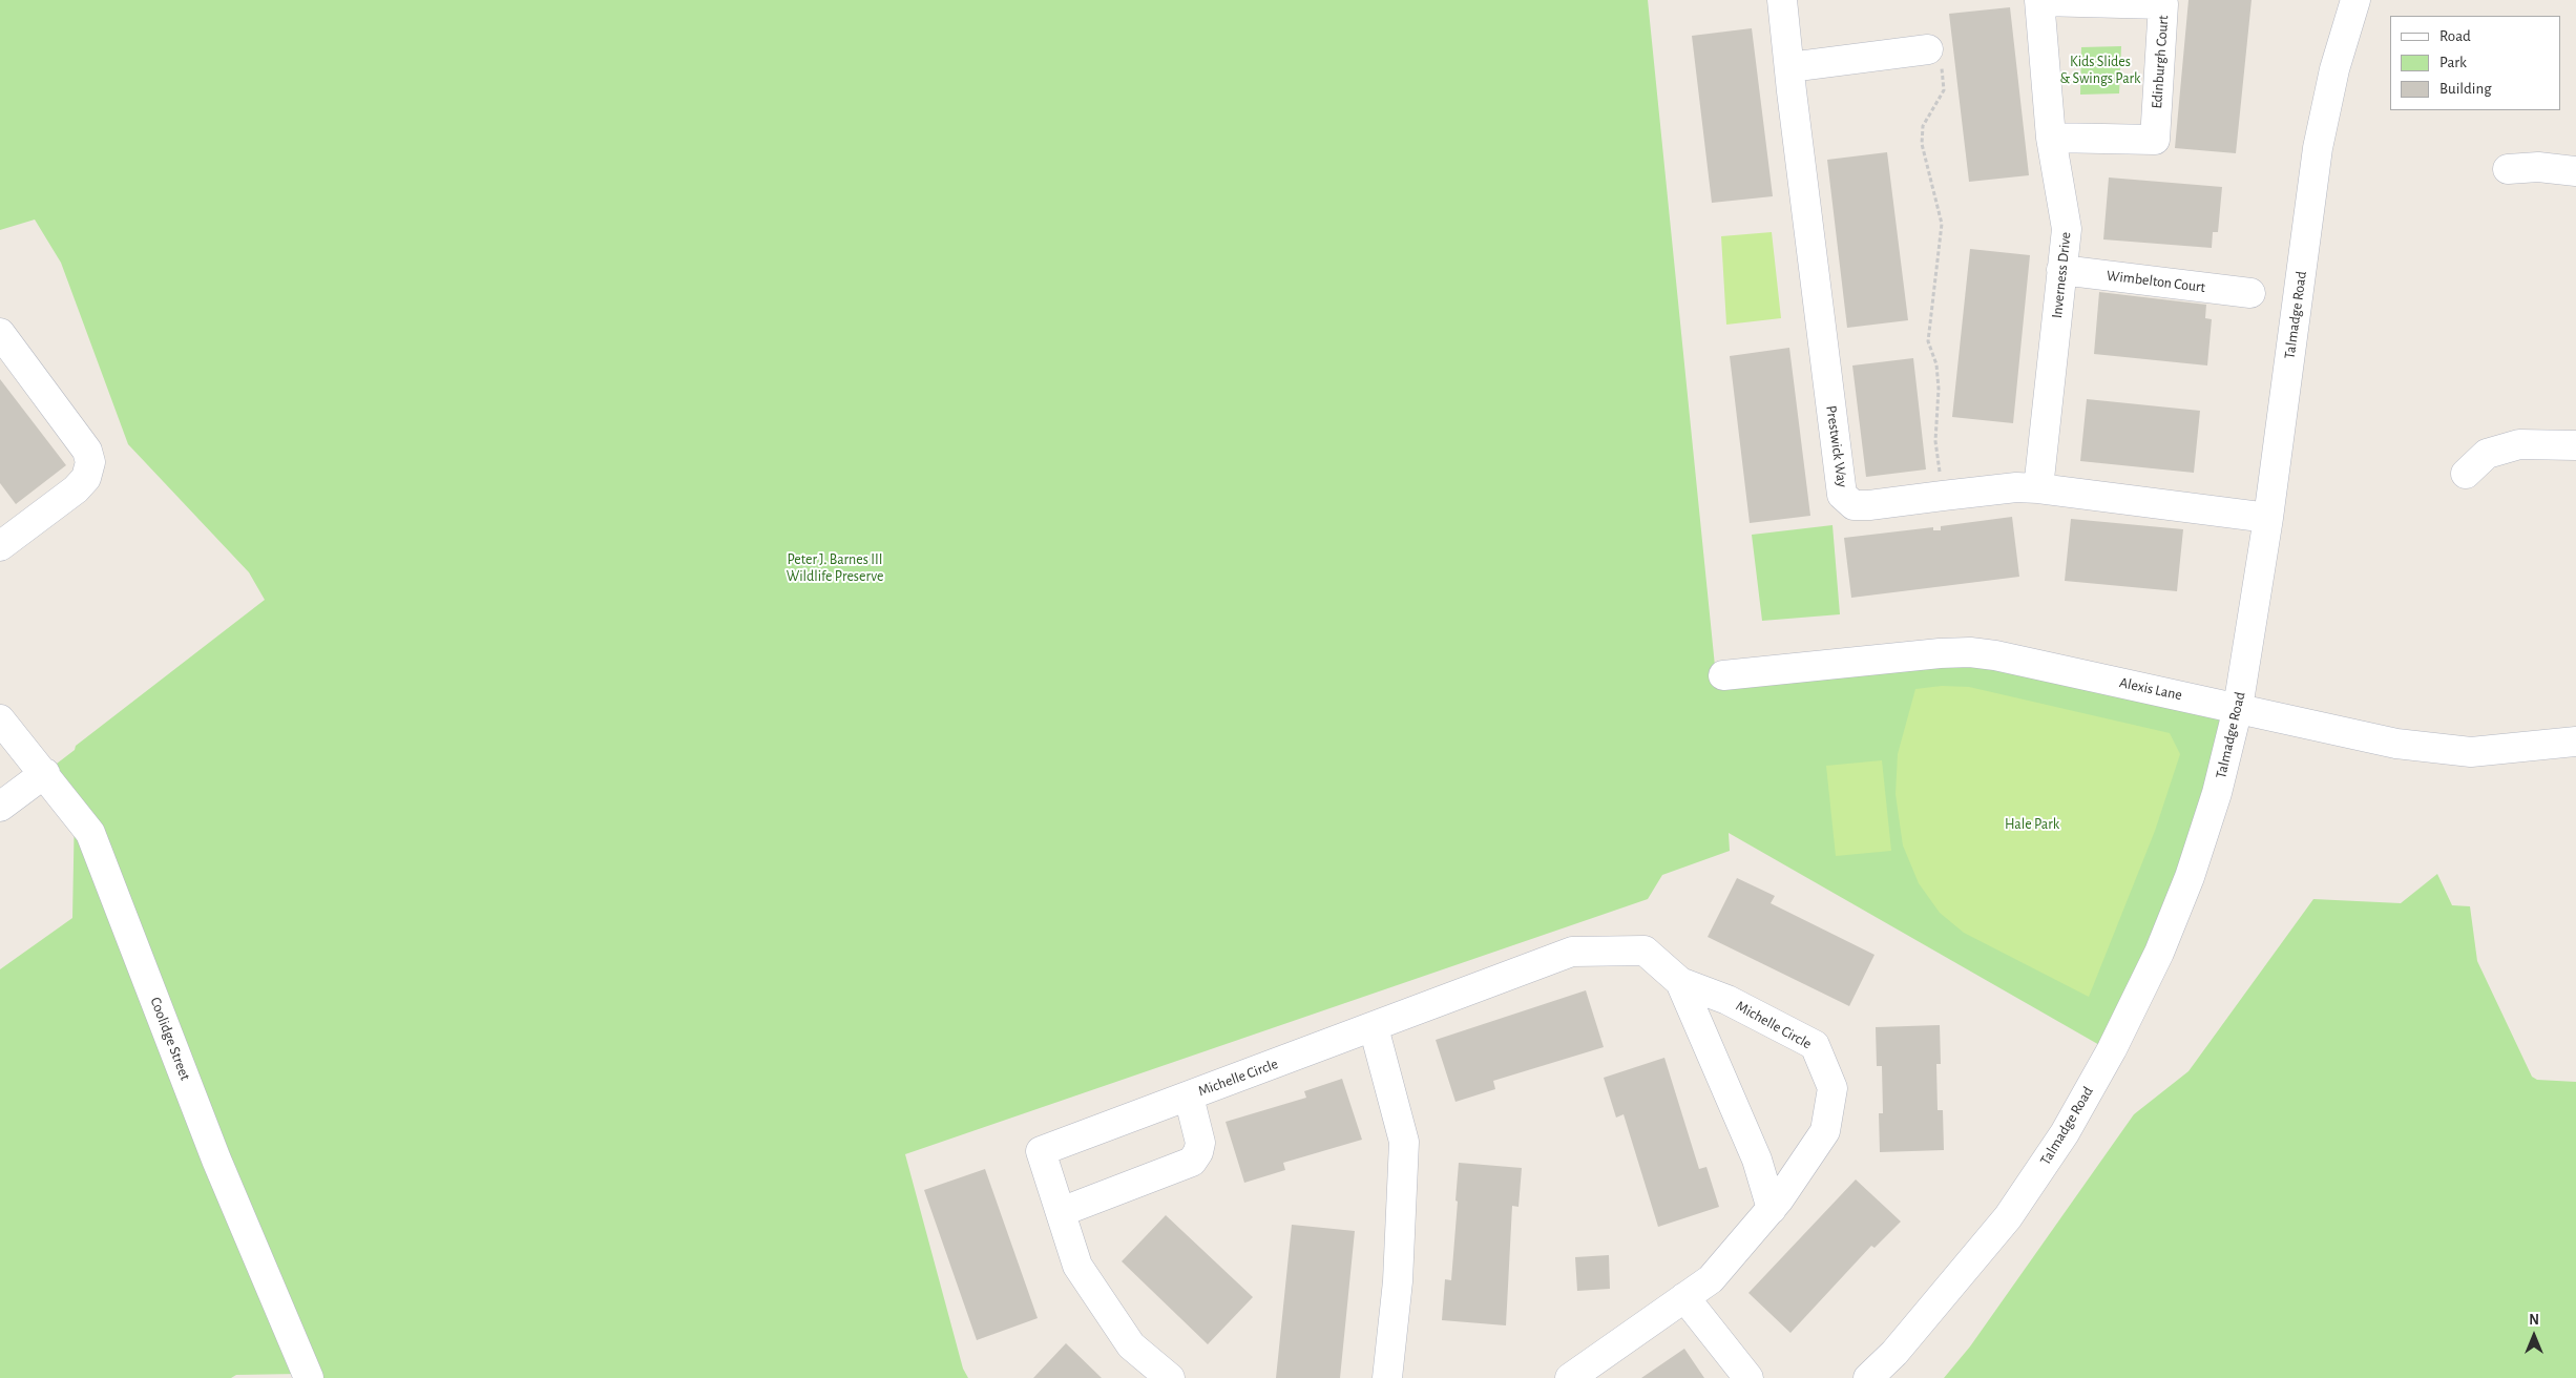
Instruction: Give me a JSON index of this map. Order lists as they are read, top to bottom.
{
  "streets": {
    "street": [
      "Edinburgh Court",
      "Inverness Drive",
      "Wimbelton Court",
      "Talmadge Road",
      "Prestwick Way",
      "Alexis Lane",
      "Michelle Circle",
      "Coolidge Street"
    ]
  },
  "crossings": [
    ["Edinburgh Court", "Inverness Drive"],
    ["Inverness Drive", "Wimbelton Court"],
    ["Inverness Drive", "Prestwick Way"],
    ["Talmadge Road", "Prestwick Way"],
    ["Talmadge Road", "Alexis Lane"]
  ],
  "parks": ["Kids Slides & Swings Park", "Peter J. Barnes III Wildlife Preserve", "Hale Park"],
  "legend": ["Road", "Park", "Building"],
  "north": "top"
}
